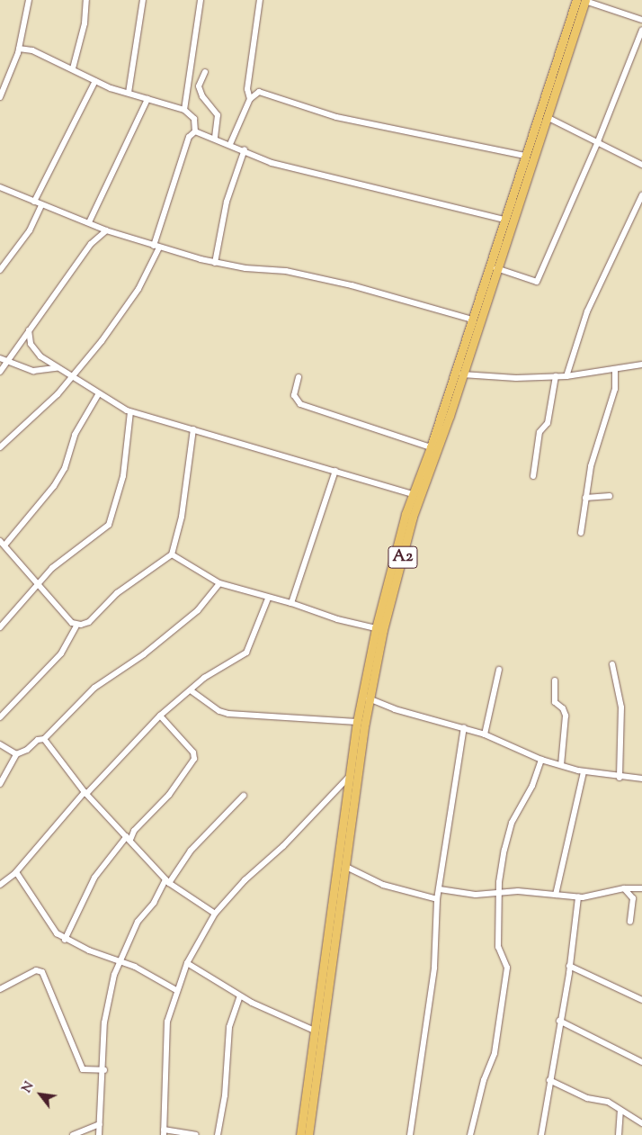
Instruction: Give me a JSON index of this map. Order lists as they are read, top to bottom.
{
  "streets": {
    "highway": ["A2"]
  },
  "north": "top left"
}
